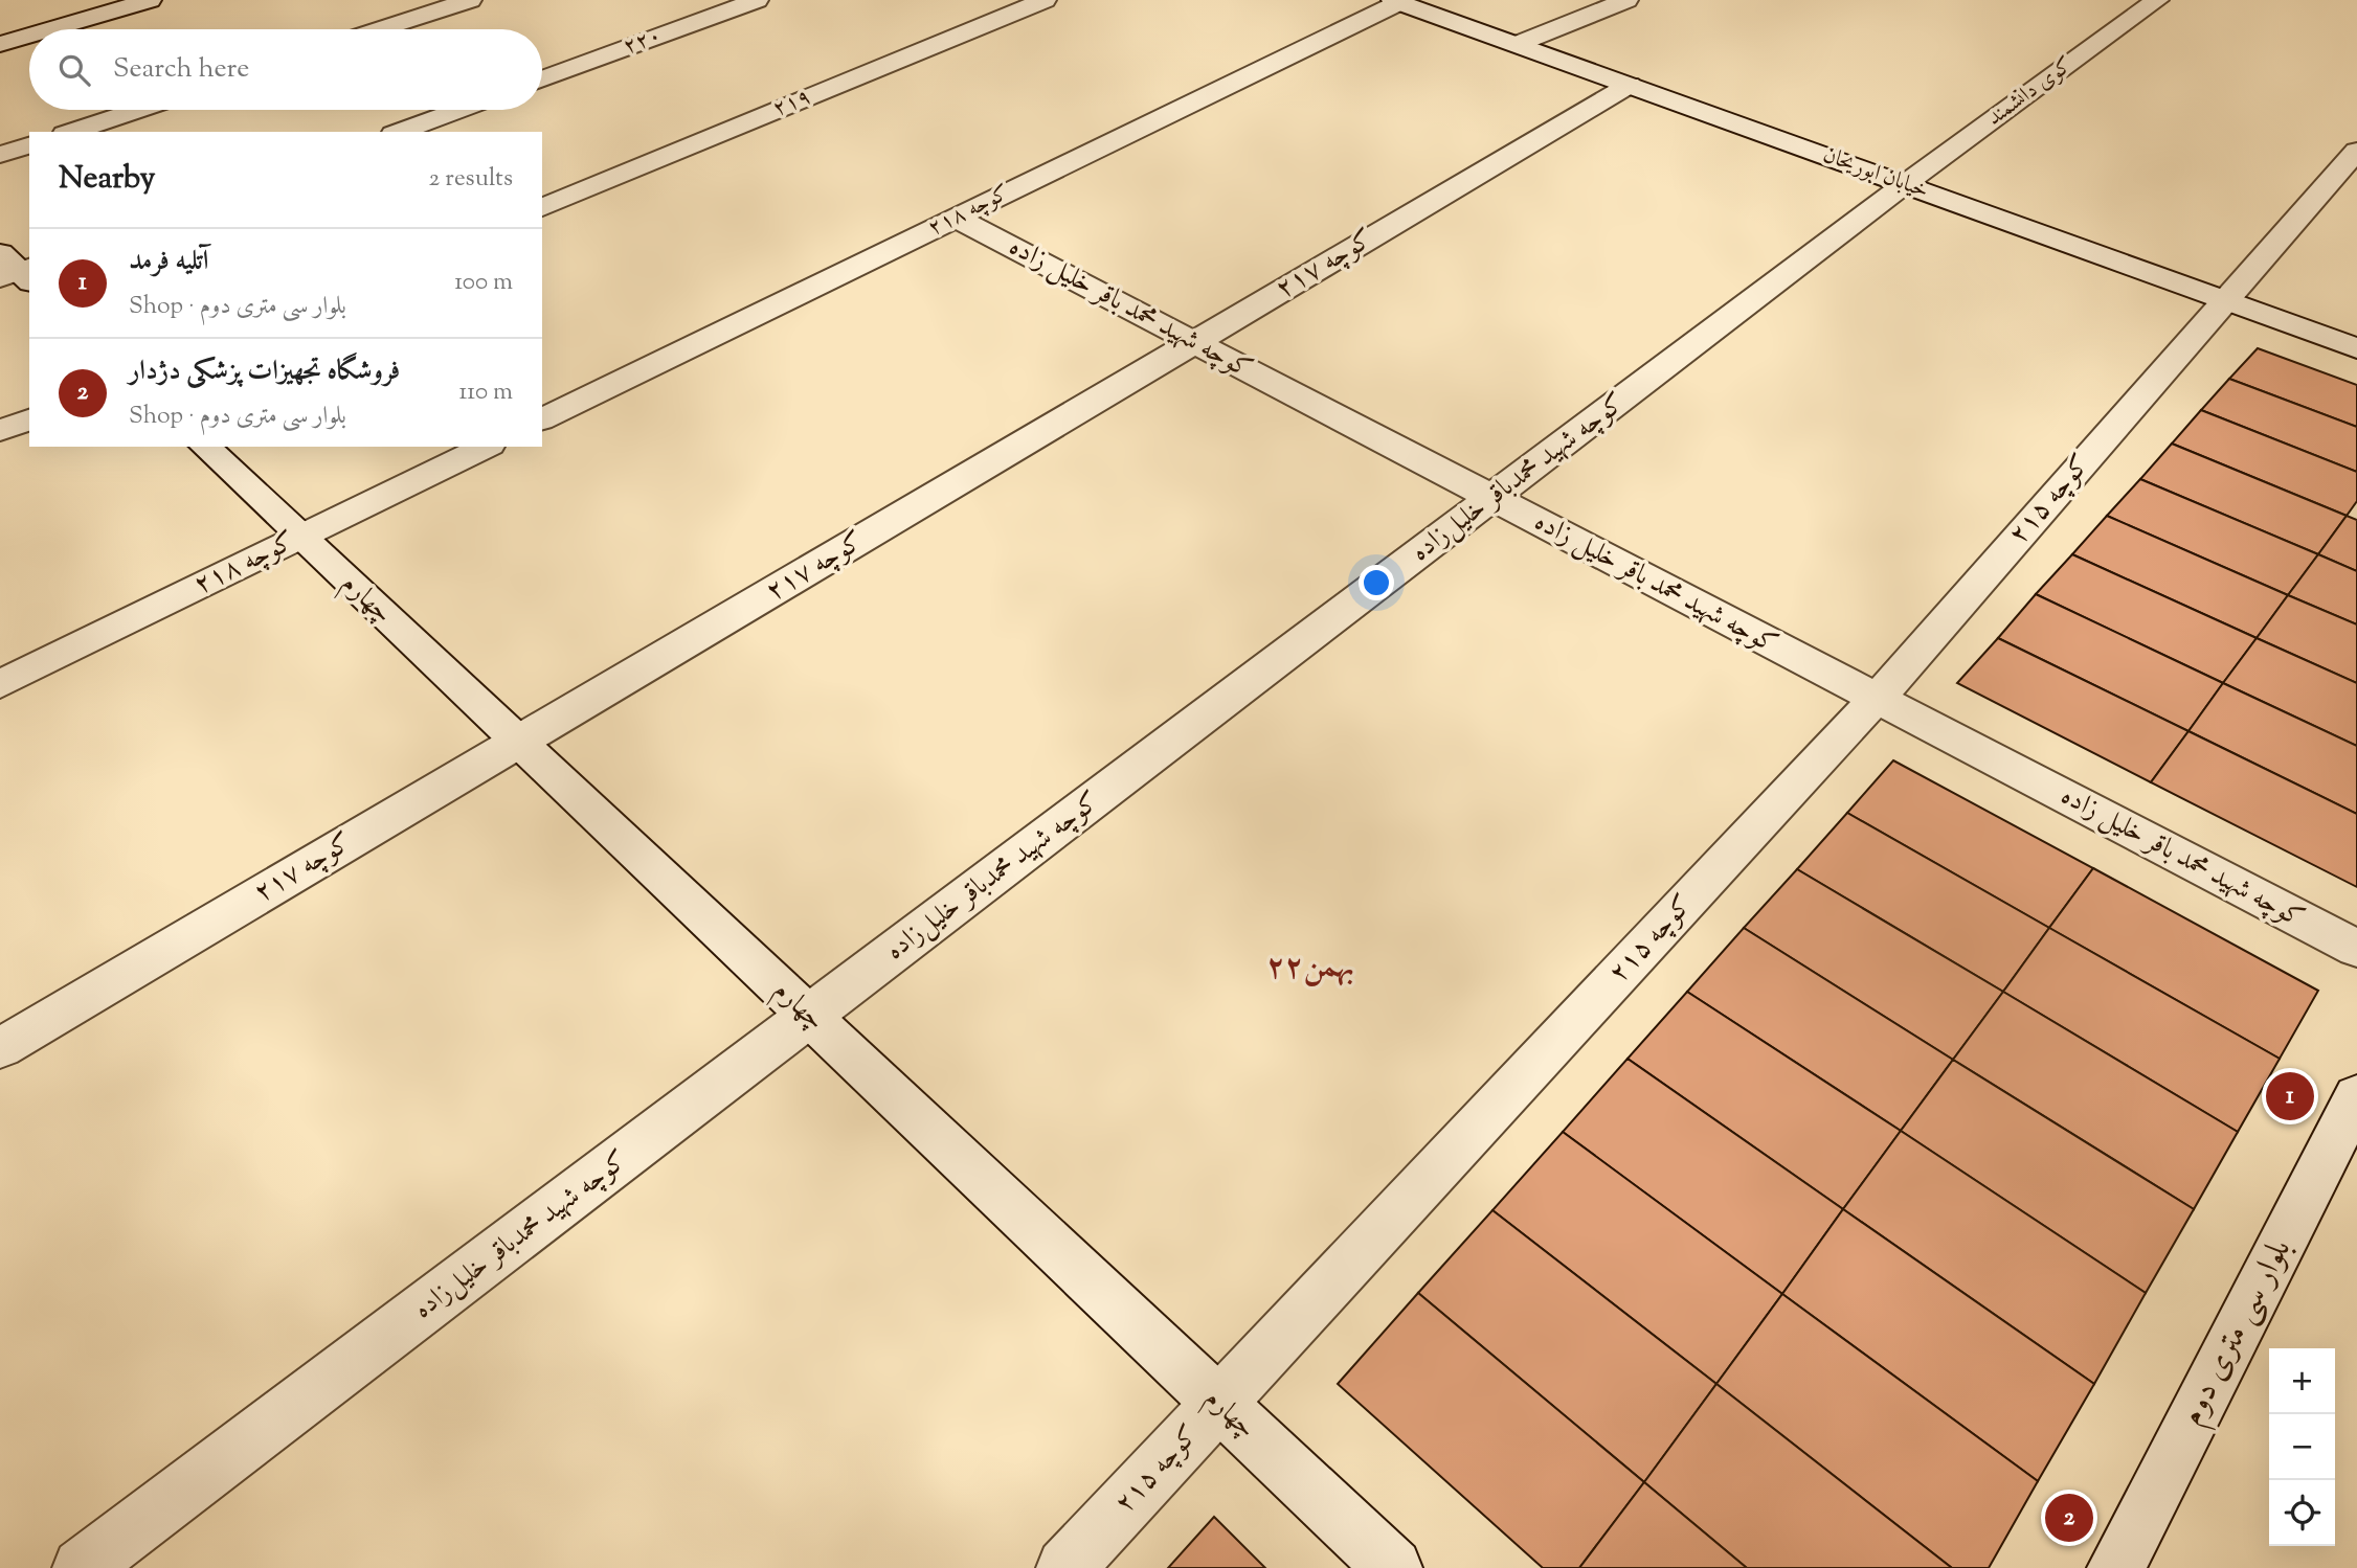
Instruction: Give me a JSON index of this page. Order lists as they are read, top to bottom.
{
  "streets": {
    "street": [
      "۲۲۰",
      "کوی دانشمند",
      "۲۱۹",
      "خیابان ابوریحان",
      "کوچه ۲۱۸",
      "کوچه ۲۱۷",
      "کوچه شهید محمد باقر خلیل زاده",
      "کوچه شهید محمدباقر خلیل‌زاده",
      "کوچه ۲۱۵",
      "چهارم",
      "بلوار سی متری دوم"
    ]
  },
  "crossings": [
    ["کوی دانشمند", "خیابان ابوریحان"],
    ["کوی دانشمند", "کوچه شهید محمدباقر خلیل‌زاده"],
    ["خیابان ابوریحان", "کوچه ۲۱۸"],
    ["خیابان ابوریحان", "کوچه ۲۱۷"],
    ["خیابان ابوریحان", "کوچه شهید محمدباقر خلیل‌زاده"],
    ["خیابان ابوریحان", "کوچه ۲۱۵"],
    ["کوچه ۲۱۸", "کوچه شهید محمد باقر خلیل زاده"],
    ["کوچه ۲۱۸", "چهارم"],
    ["کوچه ۲۱۷", "کوچه شهید محمد باقر خلیل زاده"],
    ["کوچه ۲۱۷", "چهارم"],
    ["کوچه شهید محمد باقر خلیل زاده", "کوچه شهید محمدباقر خلیل‌زاده"],
    ["کوچه شهید محمد باقر خلیل زاده", "کوچه ۲۱۵"],
    ["کوچه شهید محمدباقر خلیل‌زاده", "چهارم"],
    ["کوچه ۲۱۵", "چهارم"]
  ],
  "districts": ["۲۲بهمن"],
  "page": {
    "search": "Search here",
    "heading": ["Nearby", "2 results"],
    "list": [
      {
        "mark": "1",
        "name": "آتلیه فرمد",
        "note": "Shop · بلوار سی متری دوم",
        "value": "100 m"
      },
      {
        "mark": "2",
        "name": "فروشگاه تجهیزات پزشکی دژدار",
        "note": "Shop · بلوار سی متری دوم",
        "value": "110 m"
      }
    ],
    "pins": ["1", "2"],
    "map_buttons": ["+", "−"]
  }
}
